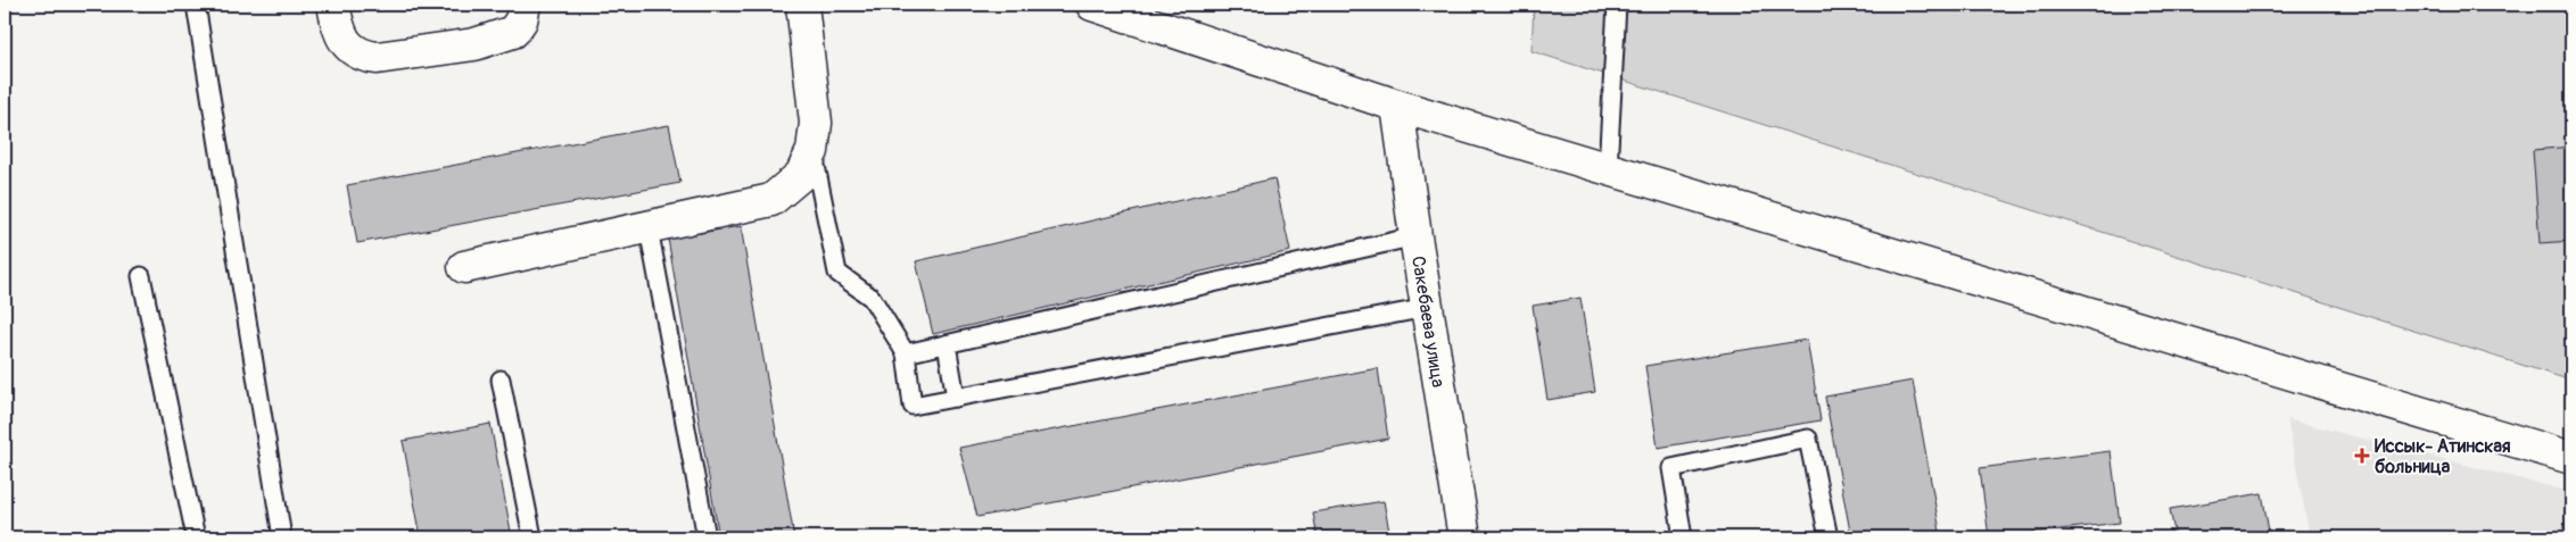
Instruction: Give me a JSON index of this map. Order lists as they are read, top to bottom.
{
  "streets": {
    "street": ["Сакебаева улица"]
  },
  "places": {
    "health": ["Иссык- Атинская больница"]
  }
}
